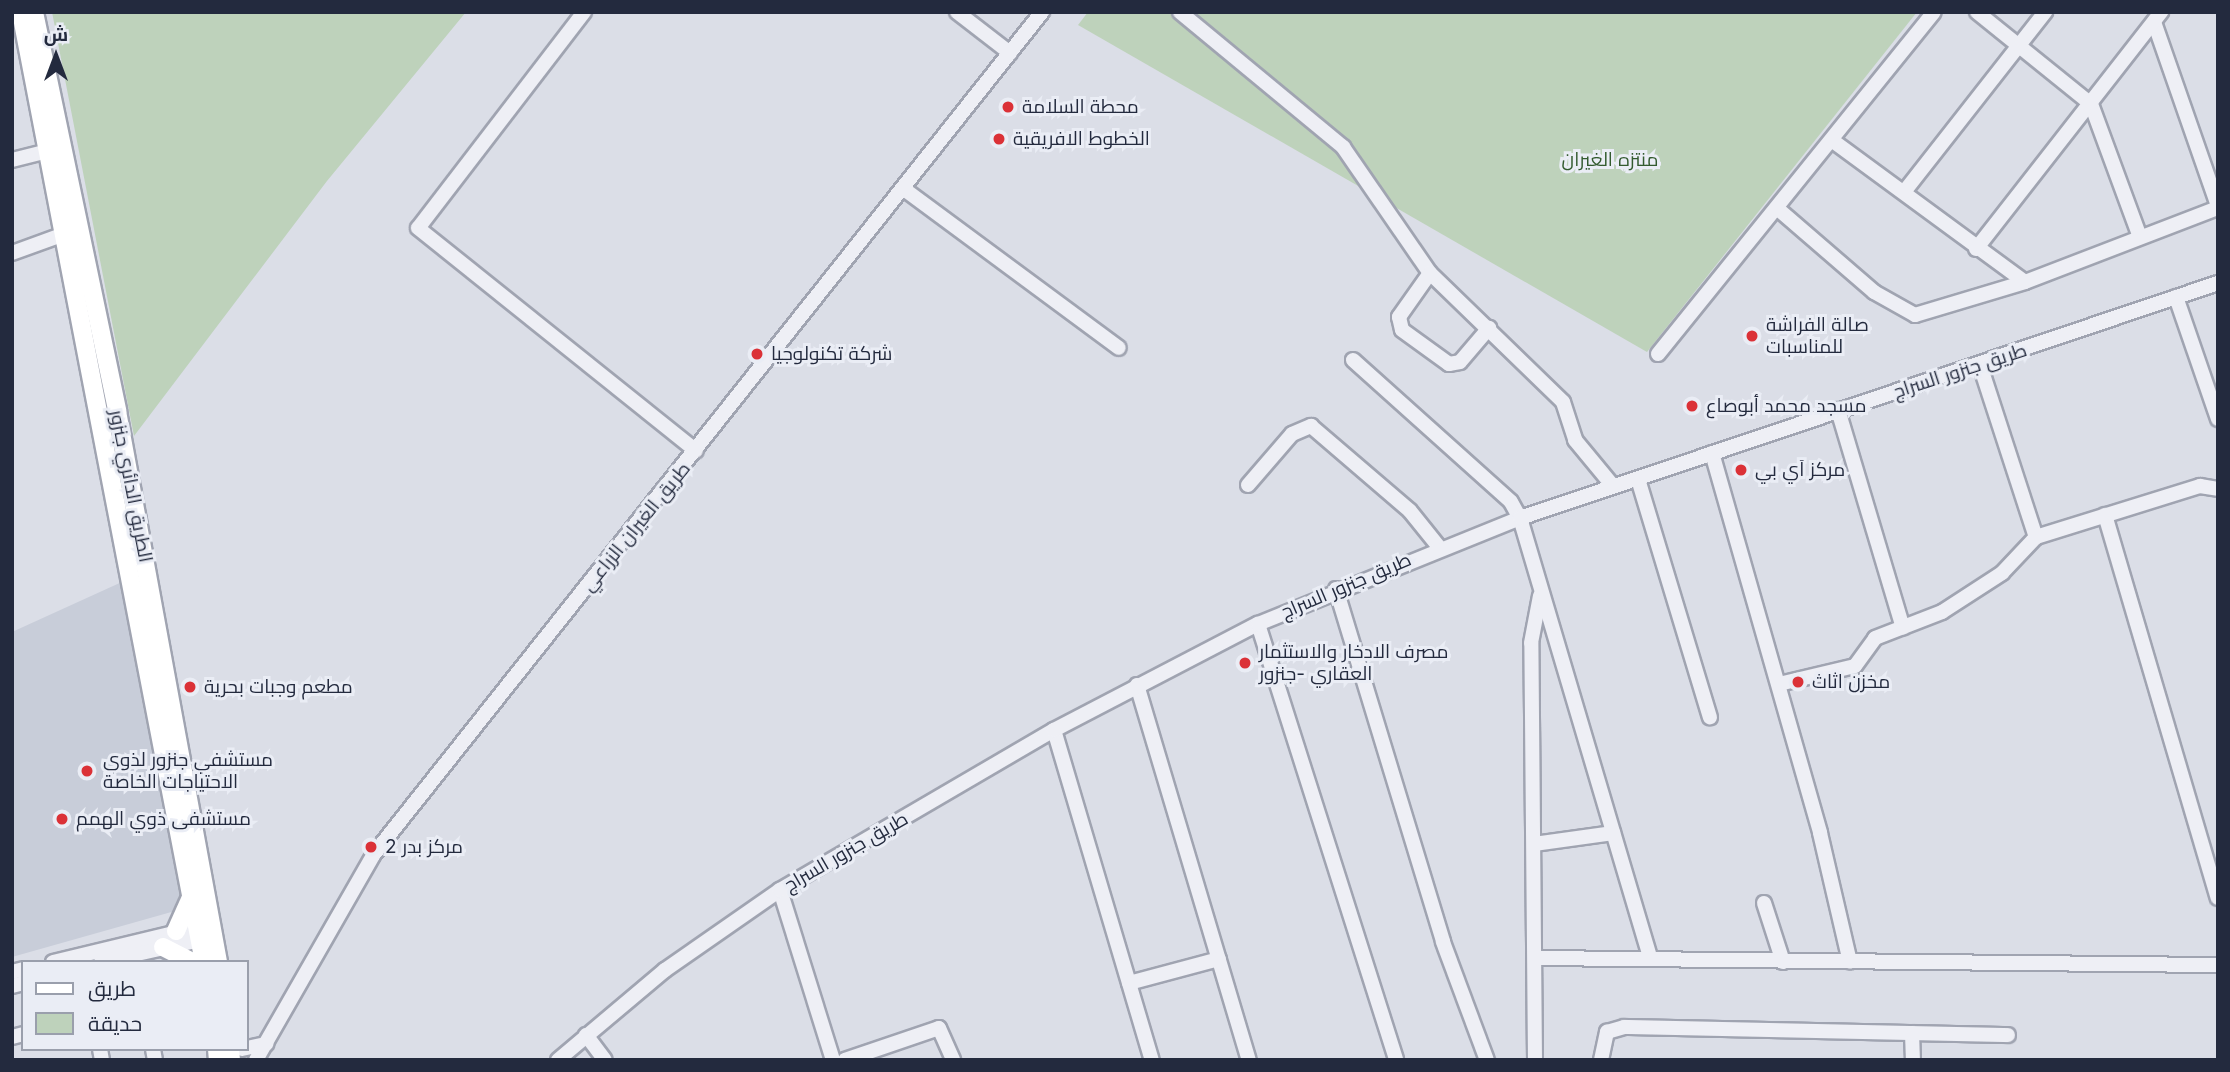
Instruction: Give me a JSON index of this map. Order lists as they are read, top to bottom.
{
  "streets": {
    "main road": ["الطريق الدائري جنزور"],
    "street": ["طريق جنزور السراج", "طريق الغيران الزراعي"]
  },
  "parks": ["منتزه الغيران"],
  "places": [
    "محطة السلامة",
    "الخطوط الافريقية",
    "صالة الفراشة للمناسبات",
    "شركة تكنولوجيا",
    "مسجد محمد أبوصاع",
    "مركز اَي بي",
    "مصرف الادخار والاستثمار العقاري -جنزور",
    "مخزن اثاث",
    "مطعم وجبات بحرية",
    "مستشفي جنزور لذوي الاحتياجات الخاصة",
    "مستشفى ذوي الهمم",
    "مركز بدر 2"
  ],
  "legend": ["طريق", "حديقة"],
  "north": "top"
}
